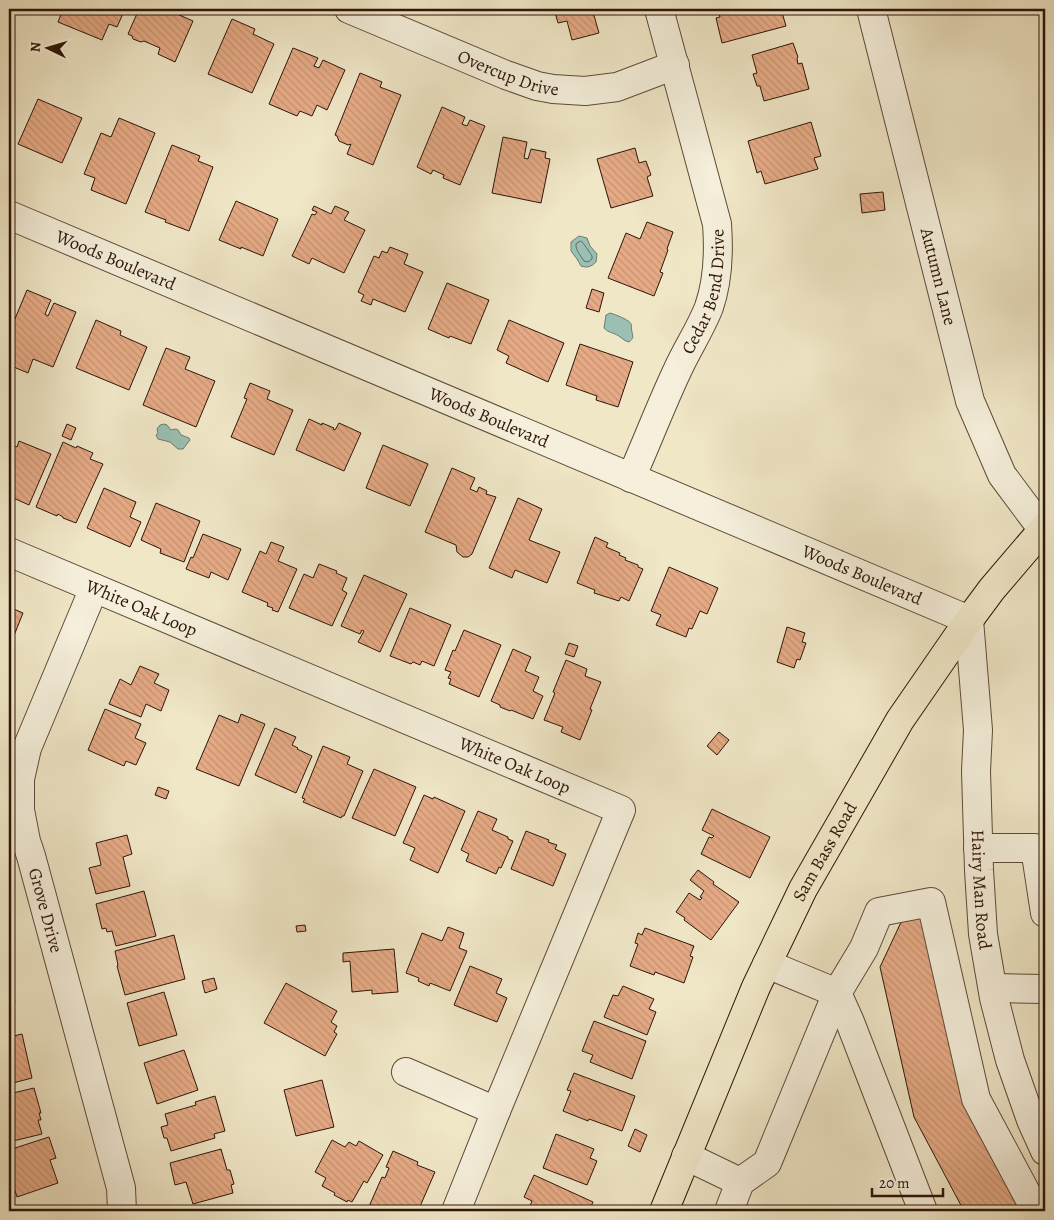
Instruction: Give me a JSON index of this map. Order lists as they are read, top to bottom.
{
  "streets": {
    "main road": ["Sam Bass Road"],
    "street": [
      "Overcup Drive",
      "Woods Boulevard",
      "Autumn Lane",
      "Cedar Bend Drive",
      "White Oak Loop",
      "Hairy Man Road",
      "Grove Drive"
    ]
  },
  "crossings": [
    ["Overcup Drive", "Cedar Bend Drive"],
    ["Woods Boulevard", "Cedar Bend Drive"],
    ["Woods Boulevard", "Sam Bass Road"],
    ["Woods Boulevard", "Hairy Man Road"],
    ["Autumn Lane", "Sam Bass Road"],
    ["White Oak Loop", "Grove Drive"],
    ["Sam Bass Road", "Hairy Man Road"]
  ],
  "scale_bar": "20 m",
  "north": "left"
}
